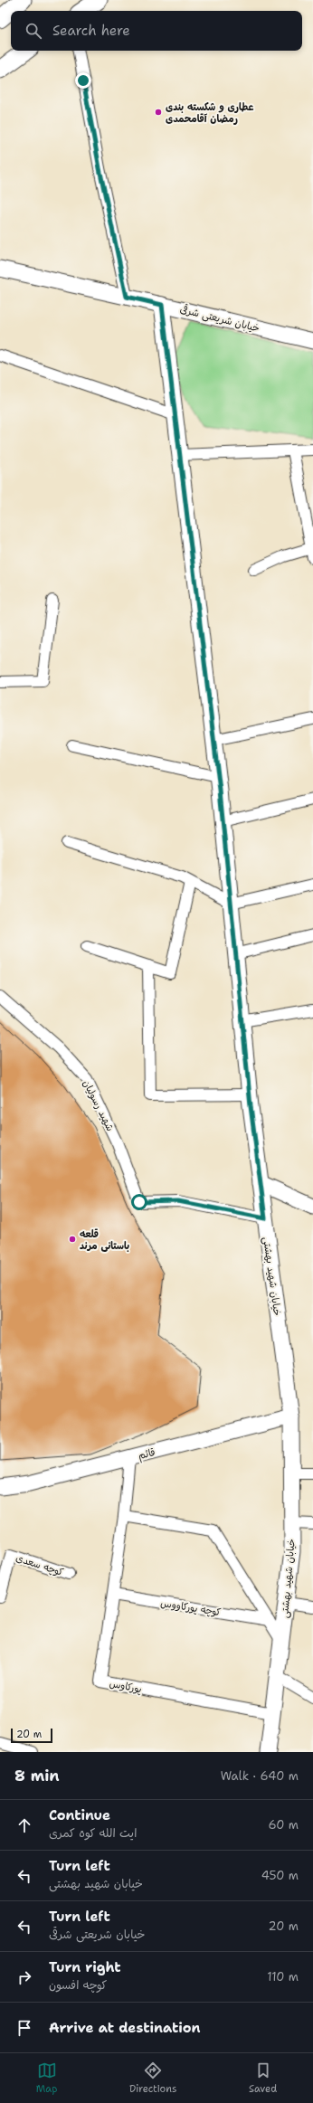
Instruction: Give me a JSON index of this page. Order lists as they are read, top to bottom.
{
  "streets": {
    "street": [
      "خیابان شریعتی شرقی",
      "شهید رسولیان",
      "خیابان شهید بهشتی",
      "قائم",
      "کوچه سعدی",
      "کوچه پورکاووس",
      "پورکاوس"
    ]
  },
  "crossings": [
    ["خیابان شریعتی شرقی", "خیابان شهید بهشتی"],
    ["شهید رسولیان", "خیابان شهید بهشتی"],
    ["خیابان شهید بهشتی", "قائم"],
    ["خیابان شهید بهشتی", "پورکاوس"],
    ["قائم", "پورکاوس"],
    ["کوچه پورکاووس", "پورکاوس"]
  ],
  "places": ["عطاری و شکسته بندی رمضان آقامحمدی", "قلعه باستانی مرند"],
  "scale_bar": "20 m",
  "page": {
    "search": "Search here",
    "scale": "20 m",
    "heading": ["8 min", "Walk · 640 m"],
    "list": [
      ["Continue", "ایت الله کوه کمری", "60 m"],
      ["Turn left", "خیابان شهید بهشتی", "450 m"],
      ["Turn left", "خیابان شریعتی شرقی", "20 m"],
      ["Turn right", "كوچه افسون", "110 m"],
      "Arrive at destination"
    ],
    "nav": ["Map", "Directions", "Saved"]
  }
}
